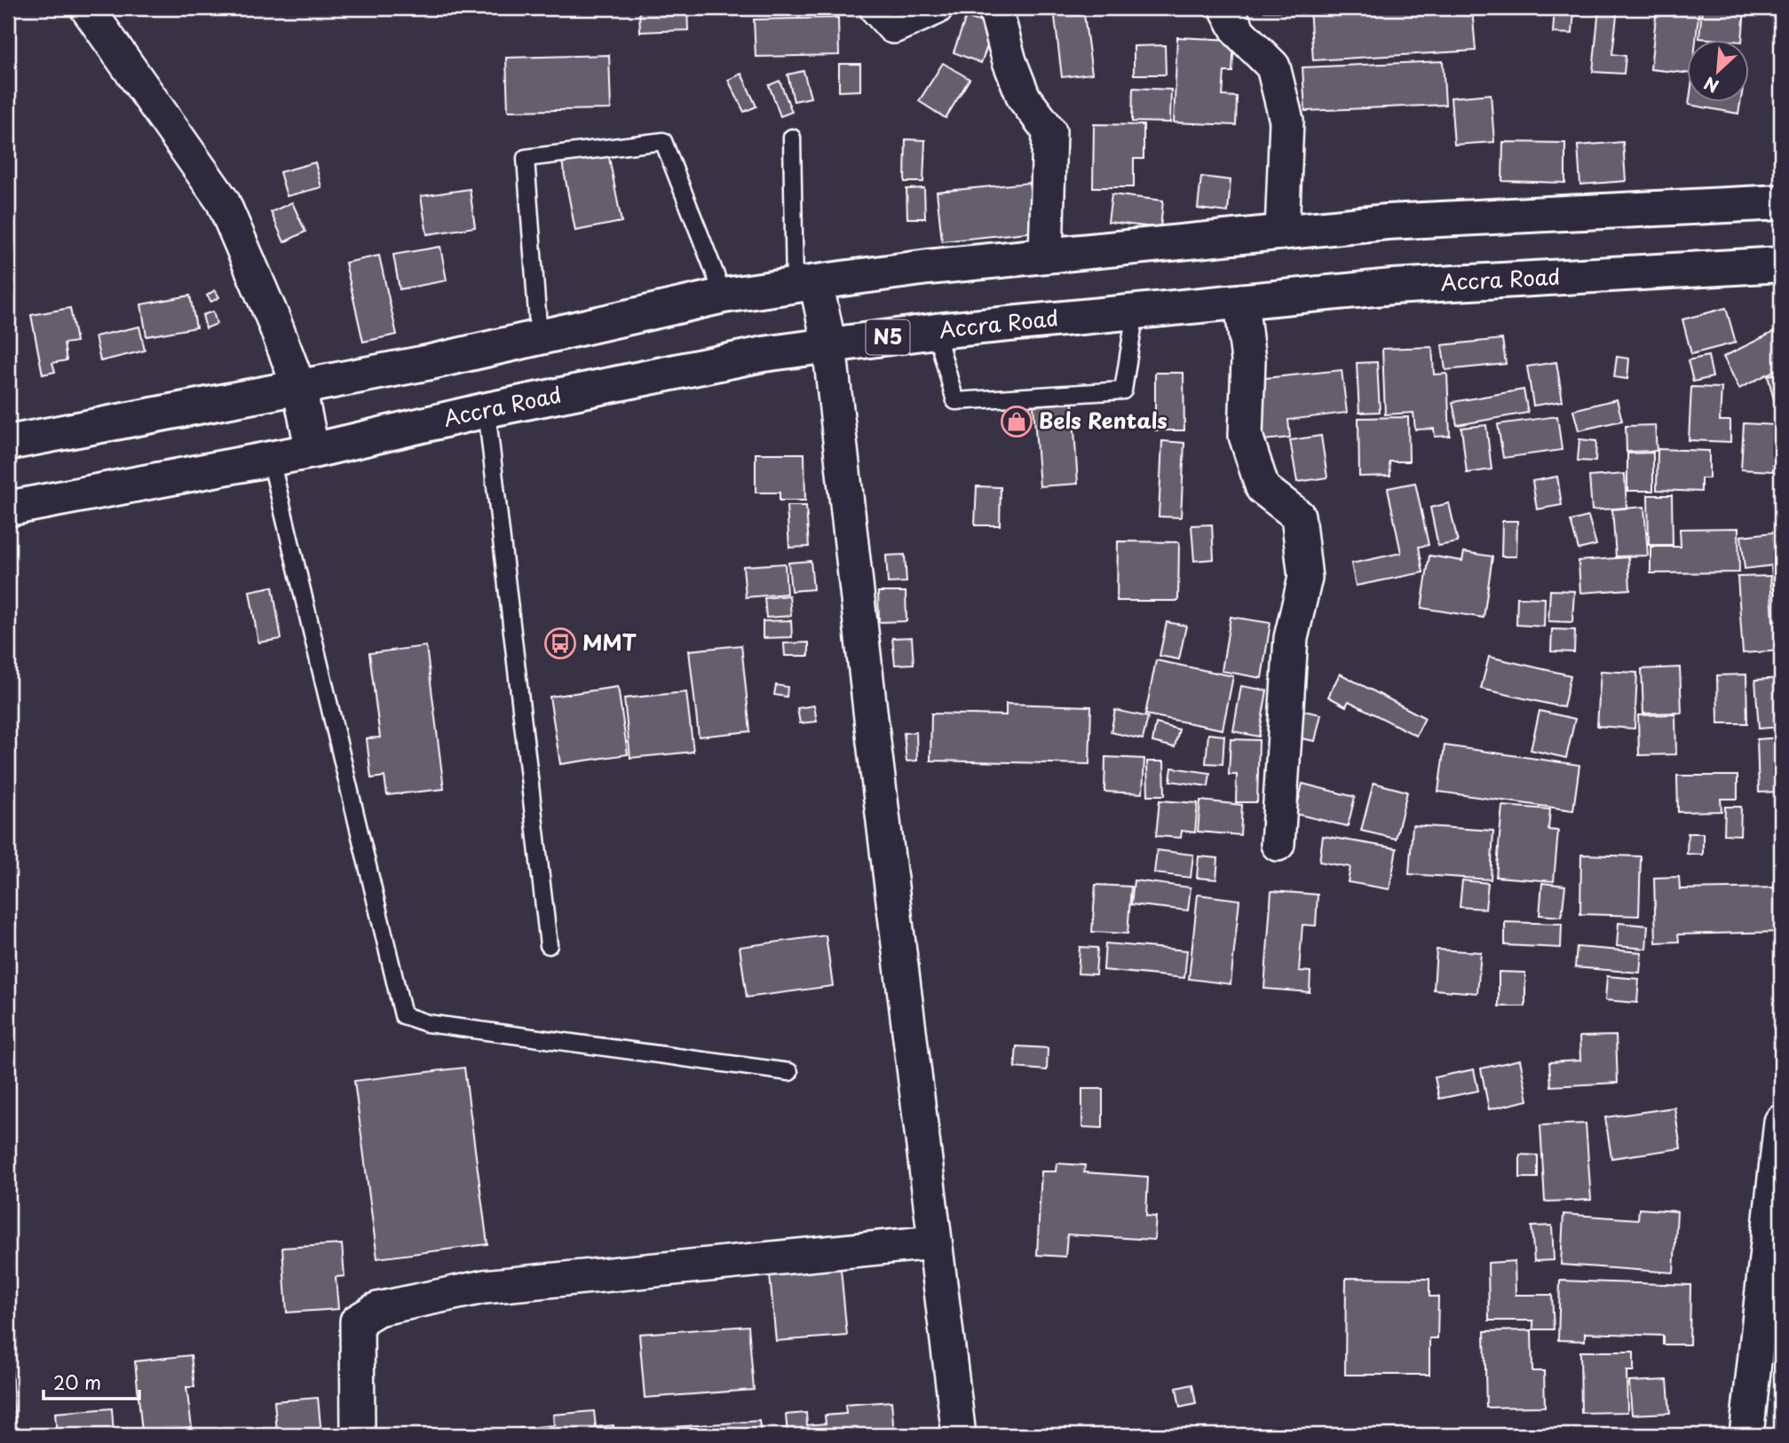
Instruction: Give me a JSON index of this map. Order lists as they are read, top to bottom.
{
  "streets": {
    "main road": ["Accra Road", "N5"]
  },
  "places": {
    "shop": ["Bels Rentals"],
    "bus stop": ["MMT"]
  },
  "scale_bar": "20 m",
  "north": "bottom left"
}
